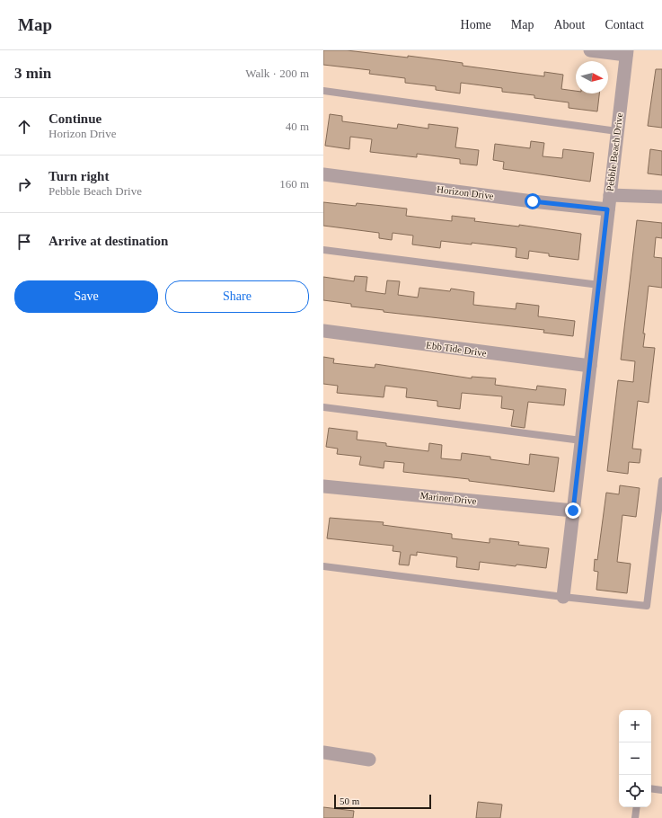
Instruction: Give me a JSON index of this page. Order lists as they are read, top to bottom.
{
  "streets": {
    "street": [
      "Pebble Beach Drive",
      "Horizon Drive",
      "Ebb Tide Drive",
      "Mariner Drive"
    ]
  },
  "crossings": [
    ["Pebble Beach Drive", "Horizon Drive"],
    ["Pebble Beach Drive", "Ebb Tide Drive"],
    ["Pebble Beach Drive", "Mariner Drive"]
  ],
  "scale_bar": "50 m",
  "north": "right",
  "page": {
    "header": "Map",
    "nav": [
      "Home",
      "Map",
      "About",
      "Contact"
    ],
    "heading": ["3 min", "Walk · 200 m"],
    "list": [
      ["Continue", "Horizon Drive", "40 m"],
      ["Turn right", "Pebble Beach Drive", "160 m"],
      "Arrive at destination"
    ],
    "buttons": ["Save", "Share"],
    "map_buttons": ["+", "−"],
    "scale": "50 m"
  }
}
